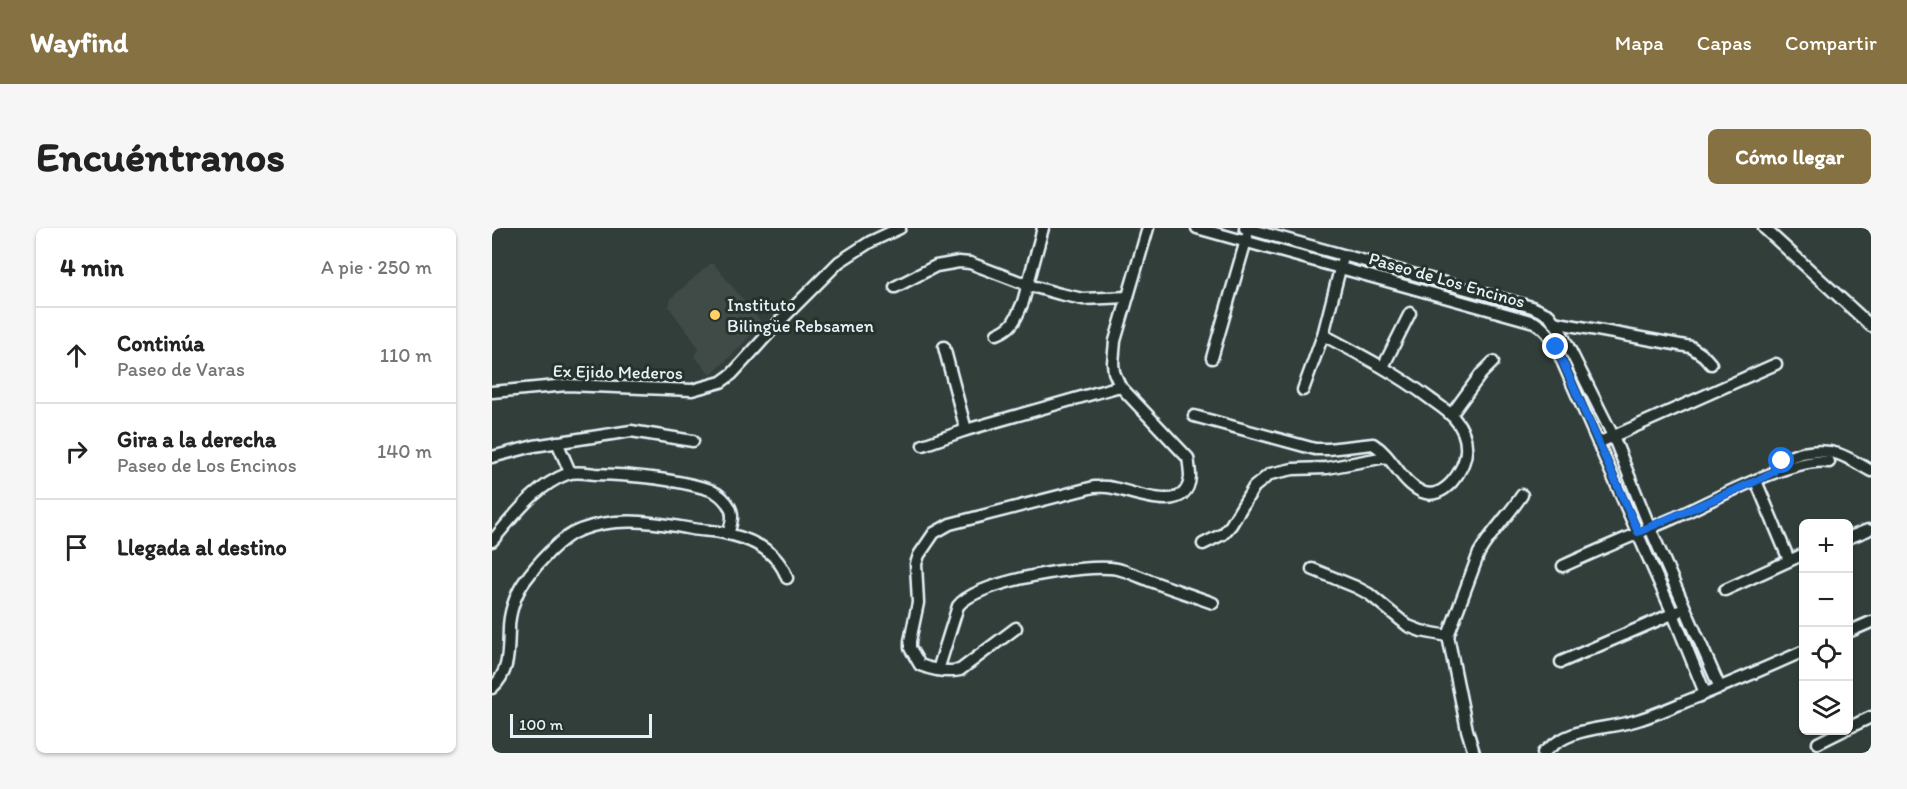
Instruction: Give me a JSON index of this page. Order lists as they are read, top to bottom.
{
  "streets": {
    "street": ["Paseo de Los Encinos", "Ex Ejido Mederos"]
  },
  "places": ["Instituto Bilingüe Rebsamen"],
  "scale_bar": "100 m",
  "page": {
    "header": "Wayfind",
    "nav": ["Mapa", "Capas", "Compartir"],
    "buttons": "Cómo llegar",
    "title": "Encuéntranos",
    "heading": ["4 min", "A pie · 250 m"],
    "list": [
      ["Continúa", "Paseo de Varas", "110 m"],
      ["Gira a la derecha", "Paseo de Los Encinos", "140 m"],
      "Llegada al destino"
    ],
    "map_buttons": ["+", "−"],
    "scale": "100 m"
  }
}
